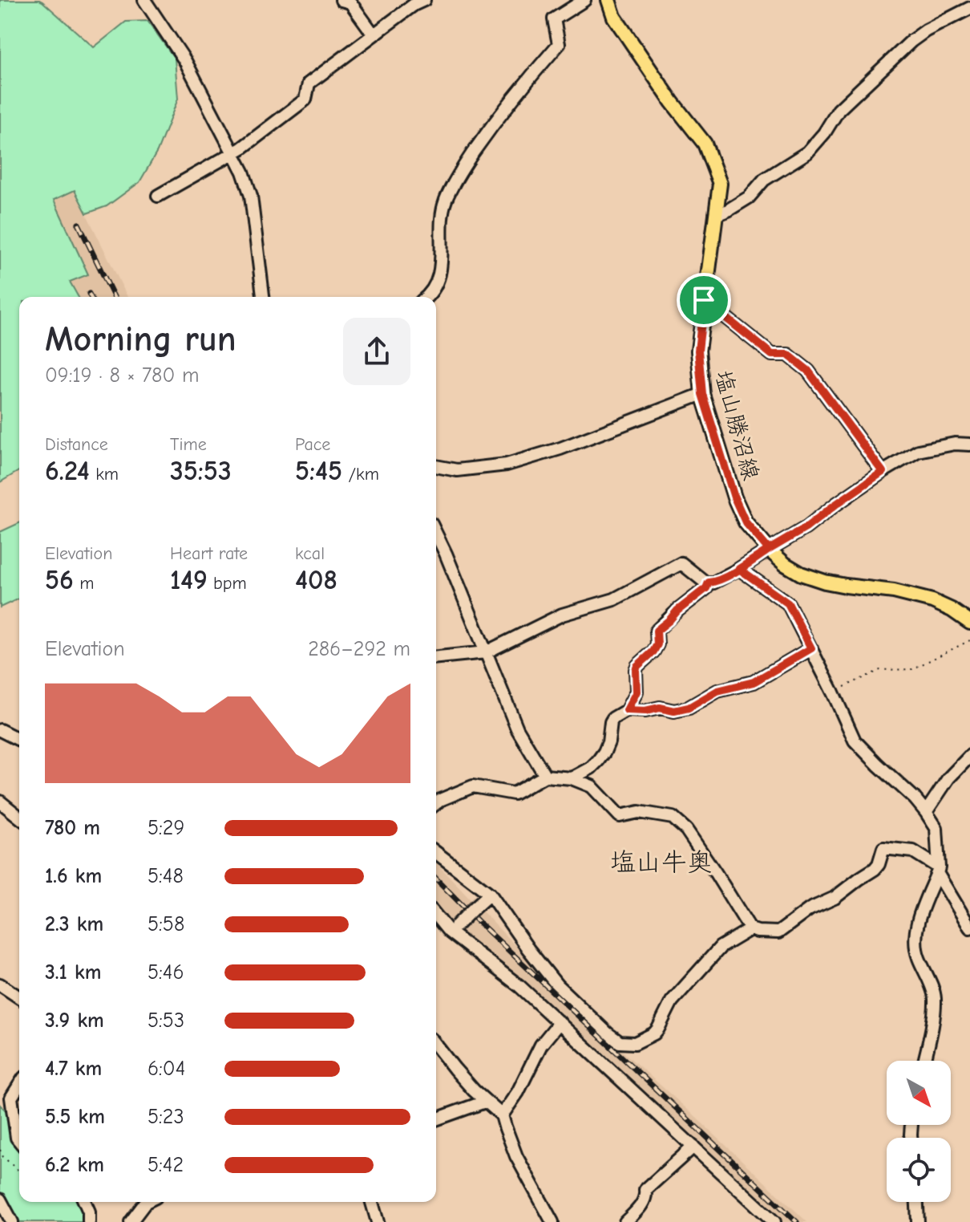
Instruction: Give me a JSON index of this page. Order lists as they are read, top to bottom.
{
  "streets": {
    "main road": ["塩山勝沼線"]
  },
  "districts": ["塩山牛奥"],
  "north": "bottom right",
  "page": {
    "heading": ["Morning run", "09:19 · 8 × 780 m"],
    "stats": [
      ["Distance", "6.24 km"],
      ["Time", "35:53"],
      ["Pace", "5:45 /km"],
      ["Elevation", "56 m"],
      ["Heart rate", "149 bpm"],
      ["kcal", "408"]
    ],
    "chart": ["Elevation", "286–292 m"],
    "list": [
      {
        "name": "780 m",
        "note": "5:29"
      },
      {
        "name": "1.6 km",
        "note": "5:48"
      },
      {
        "name": "2.3 km",
        "note": "5:58"
      },
      {
        "name": "3.1 km",
        "note": "5:46"
      },
      {
        "name": "3.9 km",
        "note": "5:53"
      },
      {
        "name": "4.7 km",
        "note": "6:04"
      },
      {
        "name": "5.5 km",
        "note": "5:23"
      },
      {
        "name": "6.2 km",
        "note": "5:42"
      }
    ]
  }
}
